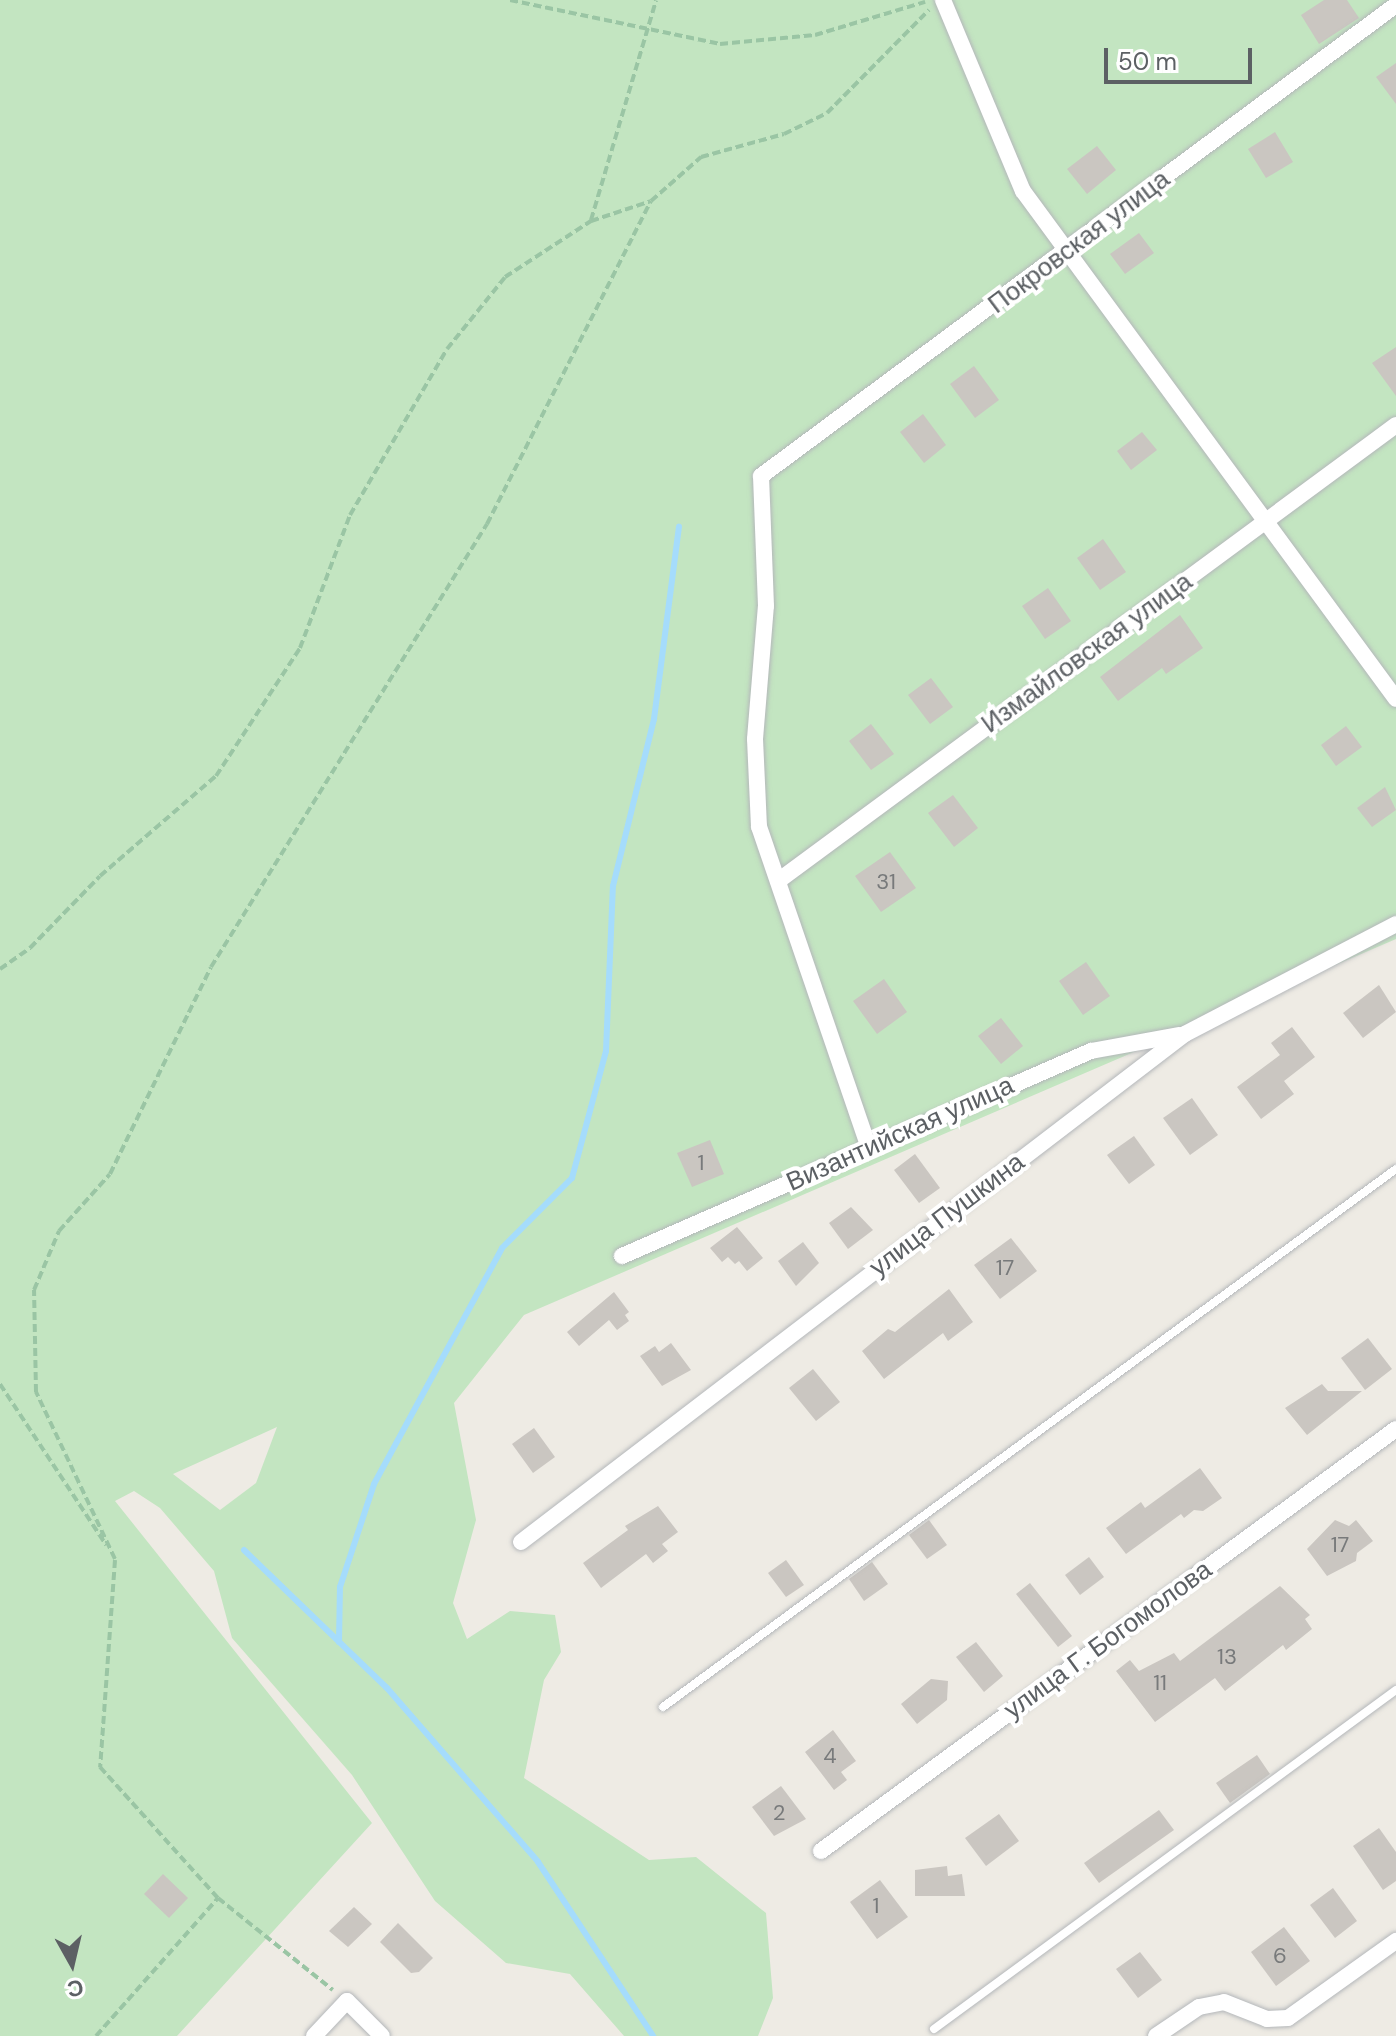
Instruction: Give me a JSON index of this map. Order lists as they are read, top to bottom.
{
  "streets": {
    "street": [
      "Покровская улица",
      "Измайловская улица",
      "Византийская улица",
      "улица Пушкина",
      "улица Г. Богомолова"
    ]
  },
  "crossings": [
    ["Покровская улица", "Измайловская улица"],
    ["Византийская улица", "улица Пушкина"]
  ],
  "house_numbers": [
    "31",
    "1",
    "17",
    "17",
    "13",
    "11",
    "4",
    "2",
    "1",
    "6"
  ],
  "scale_bar": "50 m",
  "north": "bottom"
}
